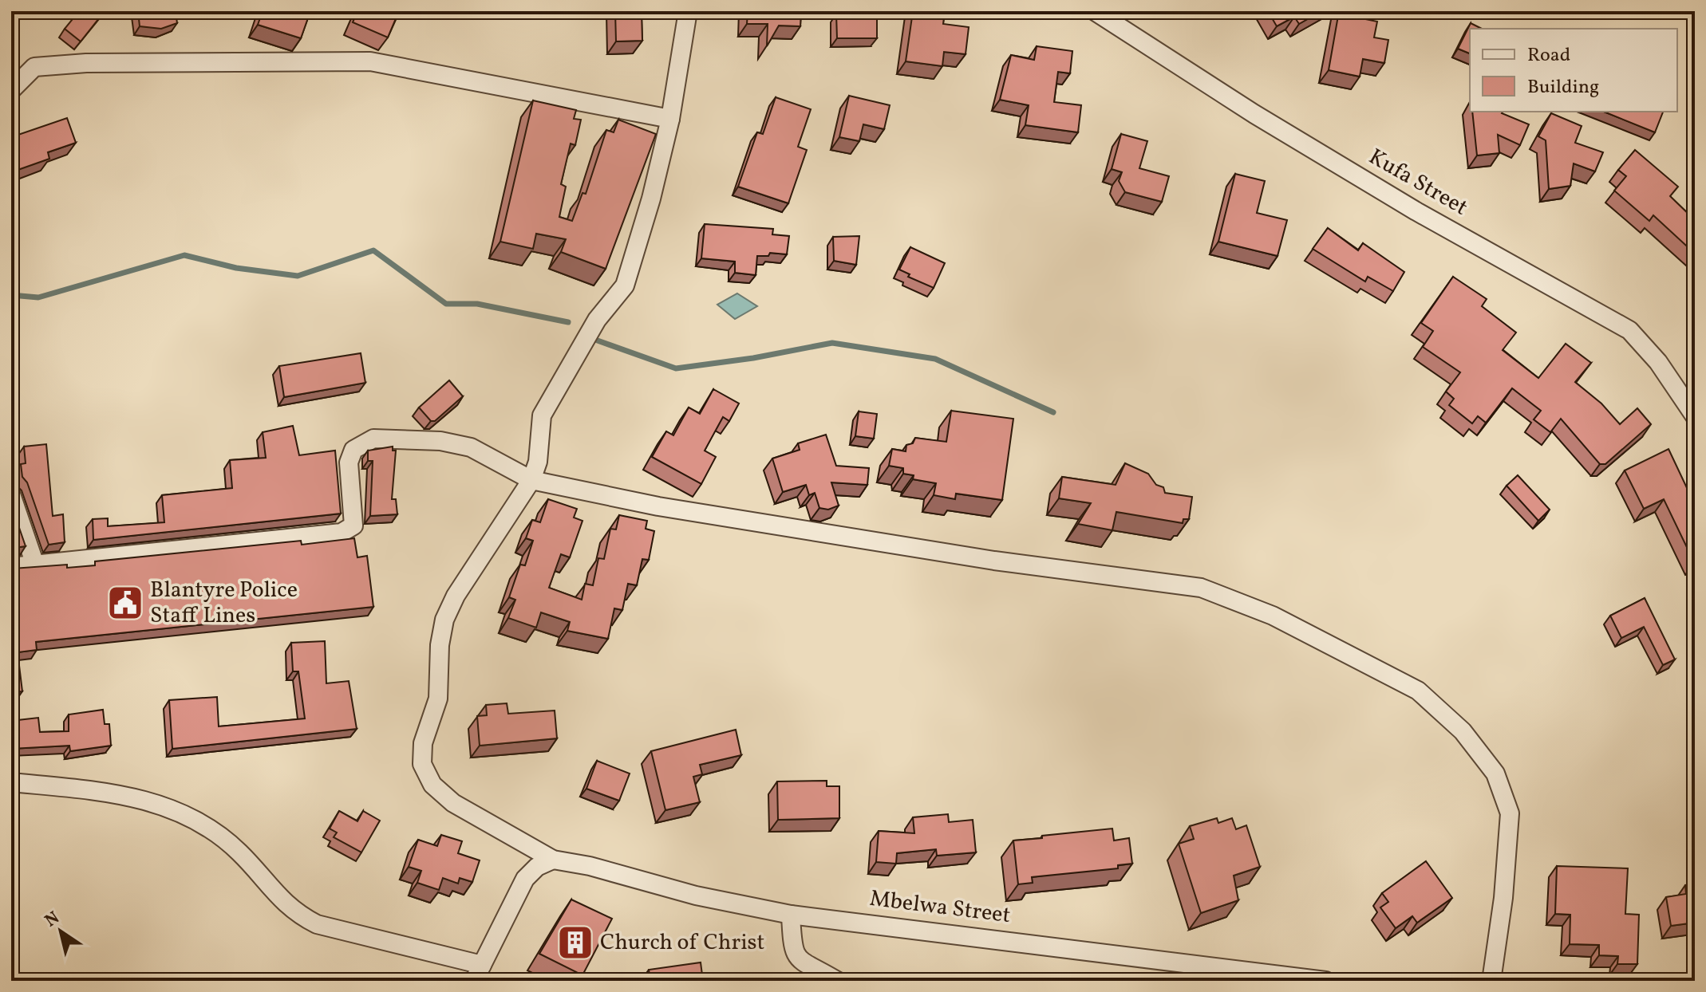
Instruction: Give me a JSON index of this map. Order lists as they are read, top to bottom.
{
  "streets": {
    "street": ["Kufa Street", "Mbelwa Street"]
  },
  "places": {
    "public building": ["Blantyre Police Staff Lines"],
    "building": ["Church of Christ"]
  },
  "legend": ["Road", "Building"],
  "north": "top left"
}
